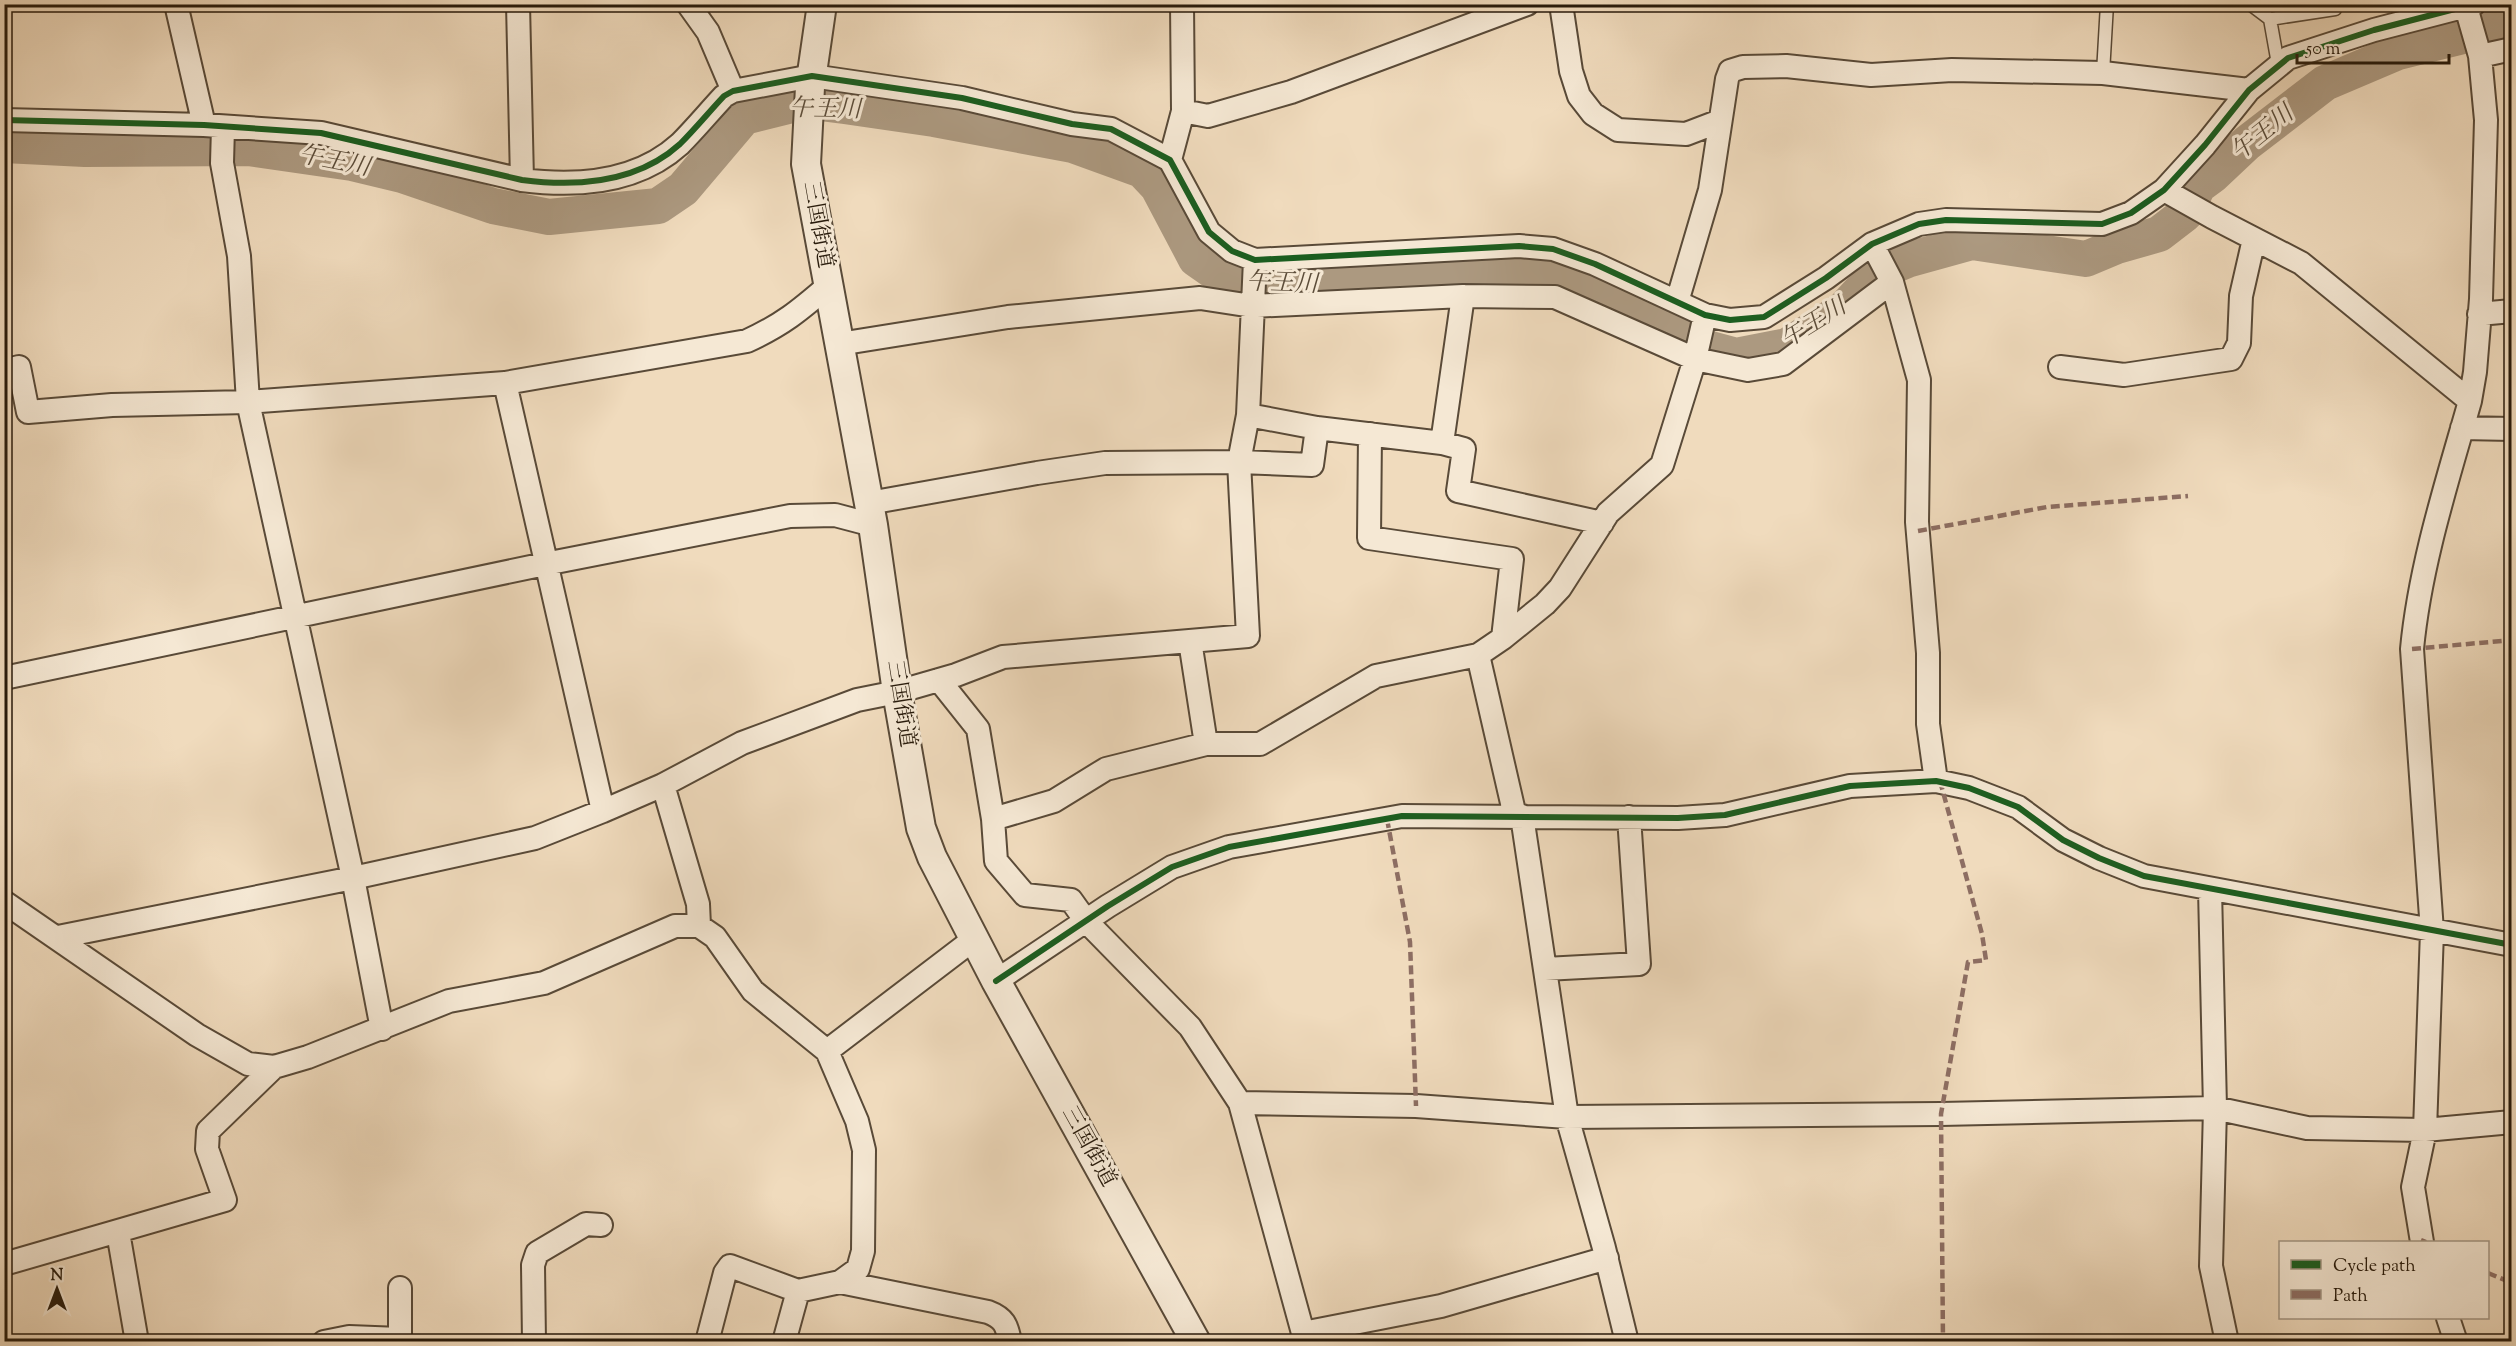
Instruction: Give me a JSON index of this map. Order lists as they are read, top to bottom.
{
  "streets": {
    "street": ["三国街道"]
  },
  "water": ["午王川"],
  "legend": ["Cycle path", "Path"],
  "scale_bar": "50 m",
  "north": "top"
}
